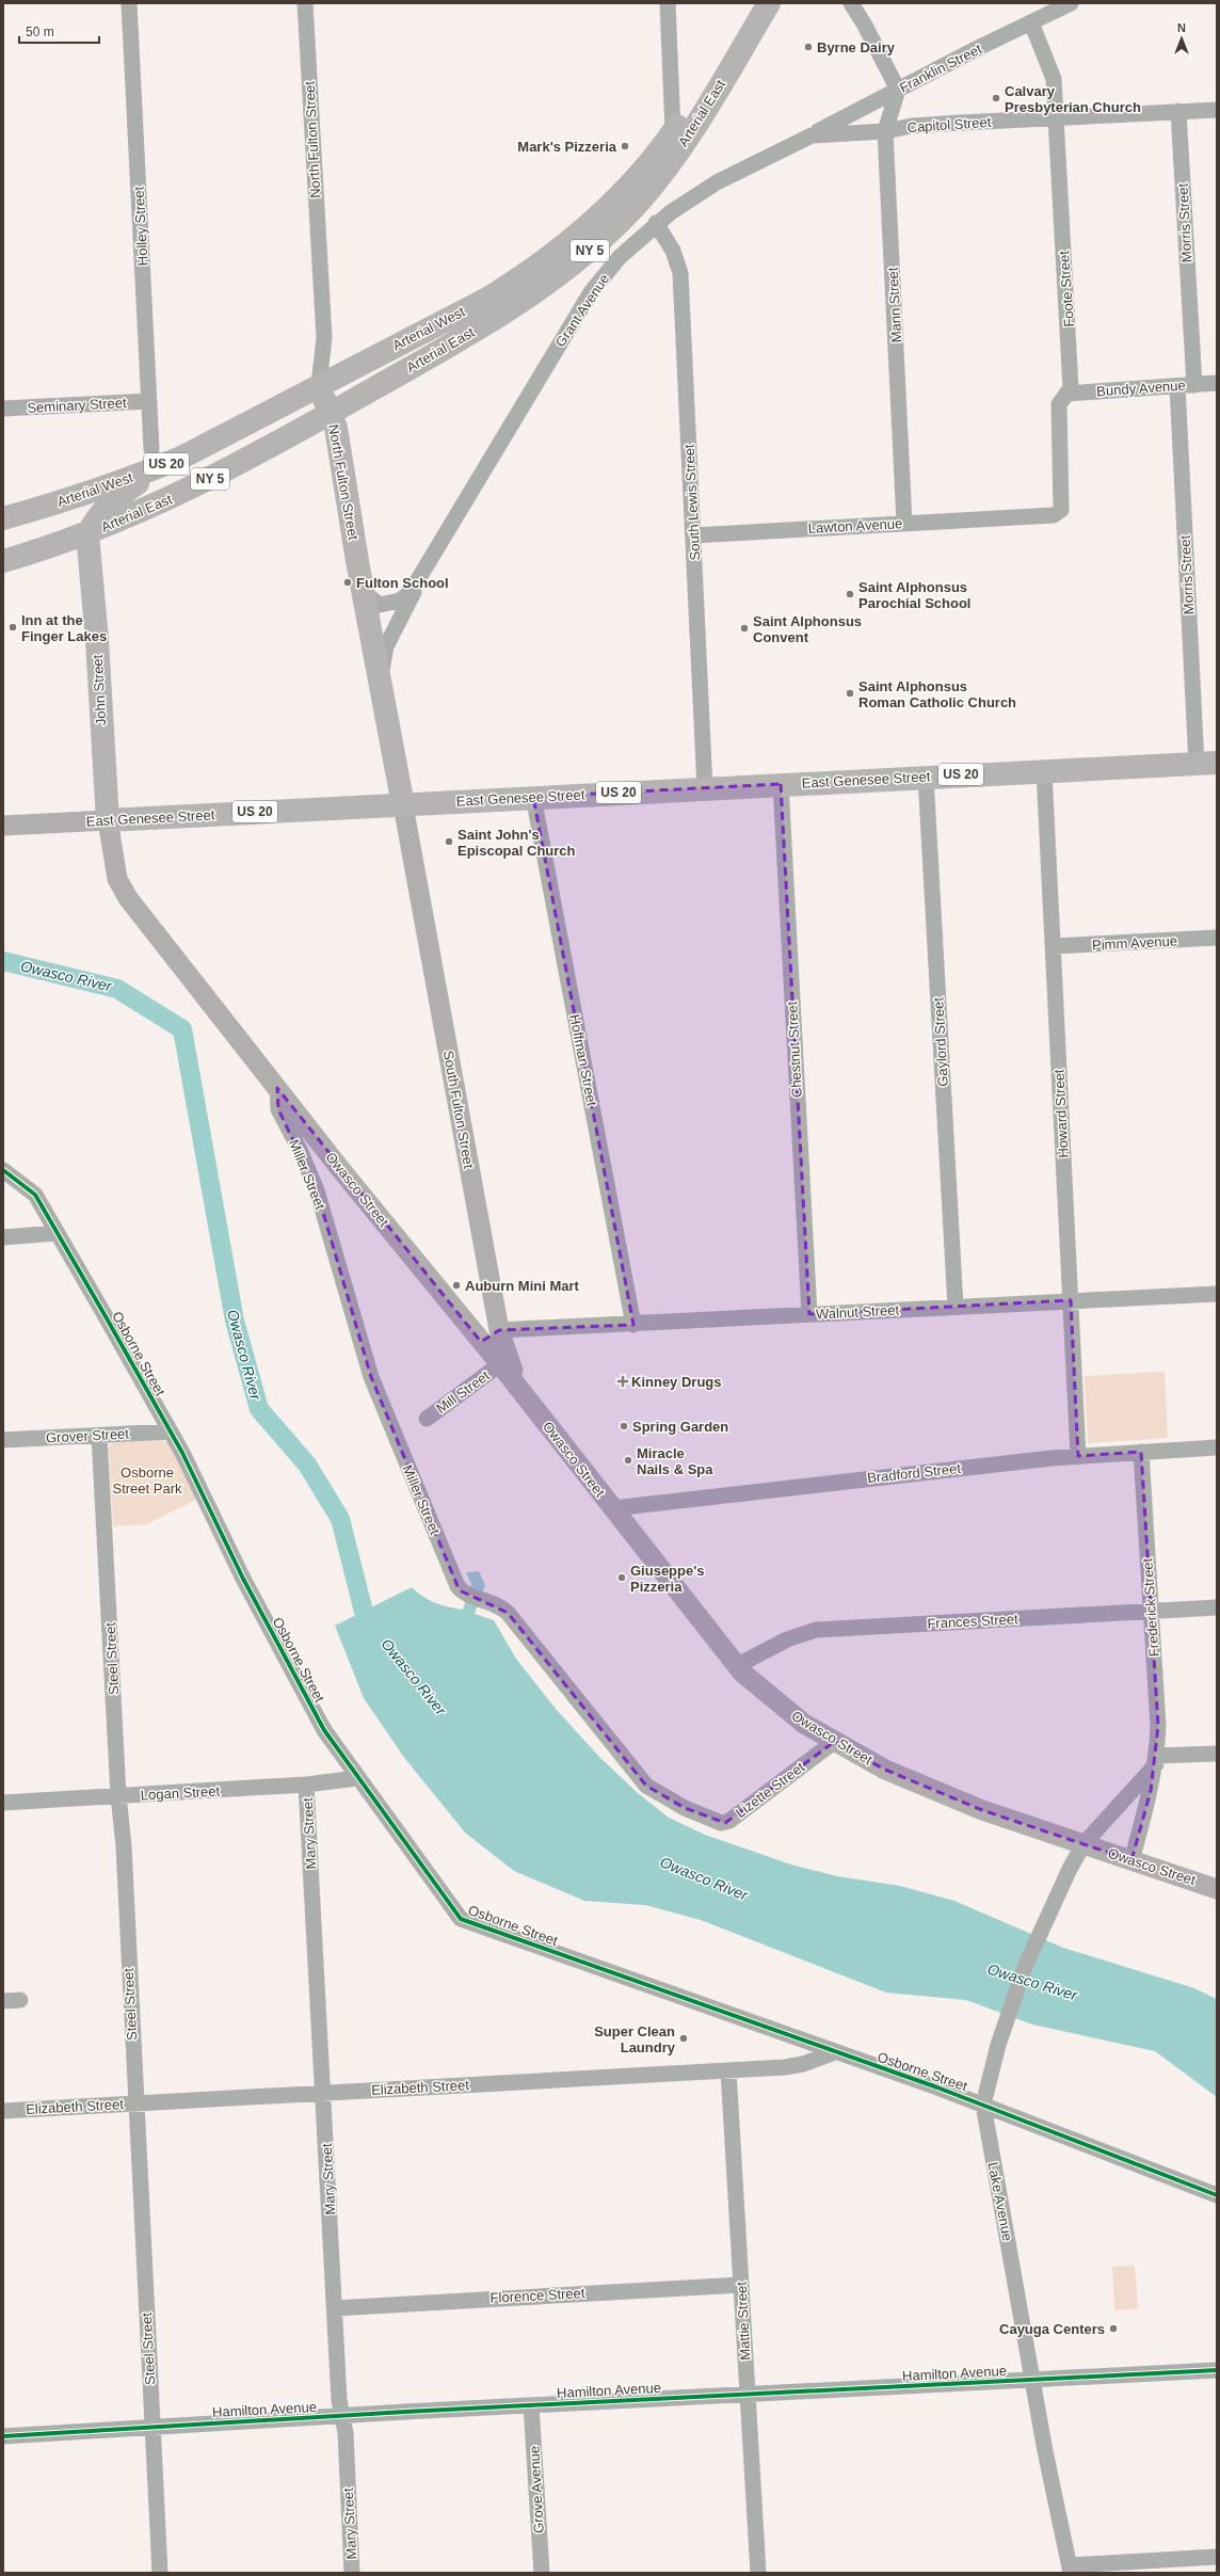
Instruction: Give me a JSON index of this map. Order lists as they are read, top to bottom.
{
  "streets": {
    "highway": [
      "Arterial East",
      "North Fulton Street",
      "NY 5",
      "Arterial West",
      "US 20",
      "John Street",
      "East Genesee Street"
    ],
    "main road": ["South Fulton Street", "Owasco Street"],
    "street": [
      "Franklin Street",
      "Capitol Street",
      "Morris Street",
      "Holley Street",
      "Foote Street",
      "Mann Street",
      "Grant Avenue",
      "Bundy Avenue",
      "Seminary Street",
      "South Lewis Street",
      "Lawton Avenue",
      "Pimm Avenue",
      "Gaylord Street",
      "Chestnut Street",
      "Hoffman Street",
      "Howard Street",
      "Miller Street",
      "Walnut Street",
      "Osborne Street",
      "Mill Street",
      "Grover Street",
      "Bradford Street",
      "Frederick Street",
      "Frances Street",
      "Steel Street",
      "Lizette Street",
      "Logan Street",
      "Mary Street",
      "Elizabeth Street",
      "Lake Avenue",
      "Florence Street",
      "Mattie Street",
      "Hamilton Avenue",
      "Grove Avenue"
    ]
  },
  "crossings": [
    ["Franklin Street", "Foote Street"],
    ["Franklin Street", "Mann Street"],
    ["Franklin Street", "Grant Avenue"],
    ["Arterial East", "North Fulton Street"],
    ["Arterial East", "John Street"],
    ["Capitol Street", "Morris Street"],
    ["Capitol Street", "Foote Street"],
    ["Capitol Street", "Mann Street"],
    ["Capitol Street", "Grant Avenue"],
    ["North Fulton Street", "Arterial West"],
    ["North Fulton Street", "East Genesee Street"],
    ["North Fulton Street", "South Fulton Street"],
    ["Morris Street", "Bundy Avenue"],
    ["Morris Street", "East Genesee Street"],
    ["Holley Street", "Arterial West"],
    ["Holley Street", "Seminary Street"],
    ["Foote Street", "Bundy Avenue"],
    ["Foote Street", "Lawton Avenue"],
    ["Mann Street", "Grant Avenue"],
    ["Mann Street", "Lawton Avenue"],
    ["Grant Avenue", "South Lewis Street"],
    ["South Lewis Street", "Lawton Avenue"],
    ["South Lewis Street", "East Genesee Street"],
    ["John Street", "East Genesee Street"],
    ["John Street", "Owasco Street"],
    ["East Genesee Street", "Gaylord Street"],
    ["East Genesee Street", "Chestnut Street"],
    ["East Genesee Street", "Hoffman Street"],
    ["East Genesee Street", "South Fulton Street"],
    ["East Genesee Street", "Howard Street"],
    ["East Genesee Street", "Owasco Street"],
    ["Pimm Avenue", "Howard Street"],
    ["Gaylord Street", "Walnut Street"],
    ["Chestnut Street", "Walnut Street"],
    ["Hoffman Street", "Walnut Street"],
    ["South Fulton Street", "Owasco Street"],
    ["South Fulton Street", "Walnut Street"],
    ["Howard Street", "Walnut Street"],
    ["Howard Street", "Bradford Street"],
    ["Miller Street", "Owasco Street"],
    ["Miller Street", "Lizette Street"],
    ["Owasco Street", "Mill Street"],
    ["Owasco Street", "Bradford Street"],
    ["Owasco Street", "Frederick Street"],
    ["Owasco Street", "Frances Street"],
    ["Owasco Street", "Lizette Street"],
    ["Owasco Street", "Lake Avenue"],
    ["Osborne Street", "Grover Street"],
    ["Osborne Street", "Logan Street"],
    ["Osborne Street", "Elizabeth Street"],
    ["Osborne Street", "Lake Avenue"],
    ["Grover Street", "Steel Street"],
    ["Bradford Street", "Frederick Street"],
    ["Frederick Street", "Frances Street"],
    ["Steel Street", "Logan Street"],
    ["Steel Street", "Elizabeth Street"],
    ["Steel Street", "Hamilton Avenue"],
    ["Logan Street", "Mary Street"],
    ["Mary Street", "Elizabeth Street"],
    ["Mary Street", "Florence Street"],
    ["Mary Street", "Hamilton Avenue"],
    ["Elizabeth Street", "Mattie Street"],
    ["Lake Avenue", "Hamilton Avenue"],
    ["Florence Street", "Mattie Street"],
    ["Mattie Street", "Hamilton Avenue"],
    ["Hamilton Avenue", "Grove Avenue"]
  ],
  "water": ["Owasco River"],
  "parks": ["Osborne Street Park"],
  "places": {
    "other": [
      "Byrne Dairy",
      "Calvary Presbyterian Church",
      "Mark's Pizzeria",
      "Fulton School",
      "Saint Alphonsus Parochial School",
      "Inn at the Finger Lakes",
      "Saint Alphonsus Convent",
      "Saint Alphonsus Roman Catholic Church",
      "Saint John's Episcopal Church",
      "Auburn Mini Mart",
      "Spring Garden",
      "Miracle Nails & Spa",
      "Giuseppe's Pizzeria",
      "Super Clean Laundry",
      "Cayuga Centers"
    ],
    "health": ["Kinney Drugs"]
  },
  "scale_bar": "50 m",
  "north": "top"
}
